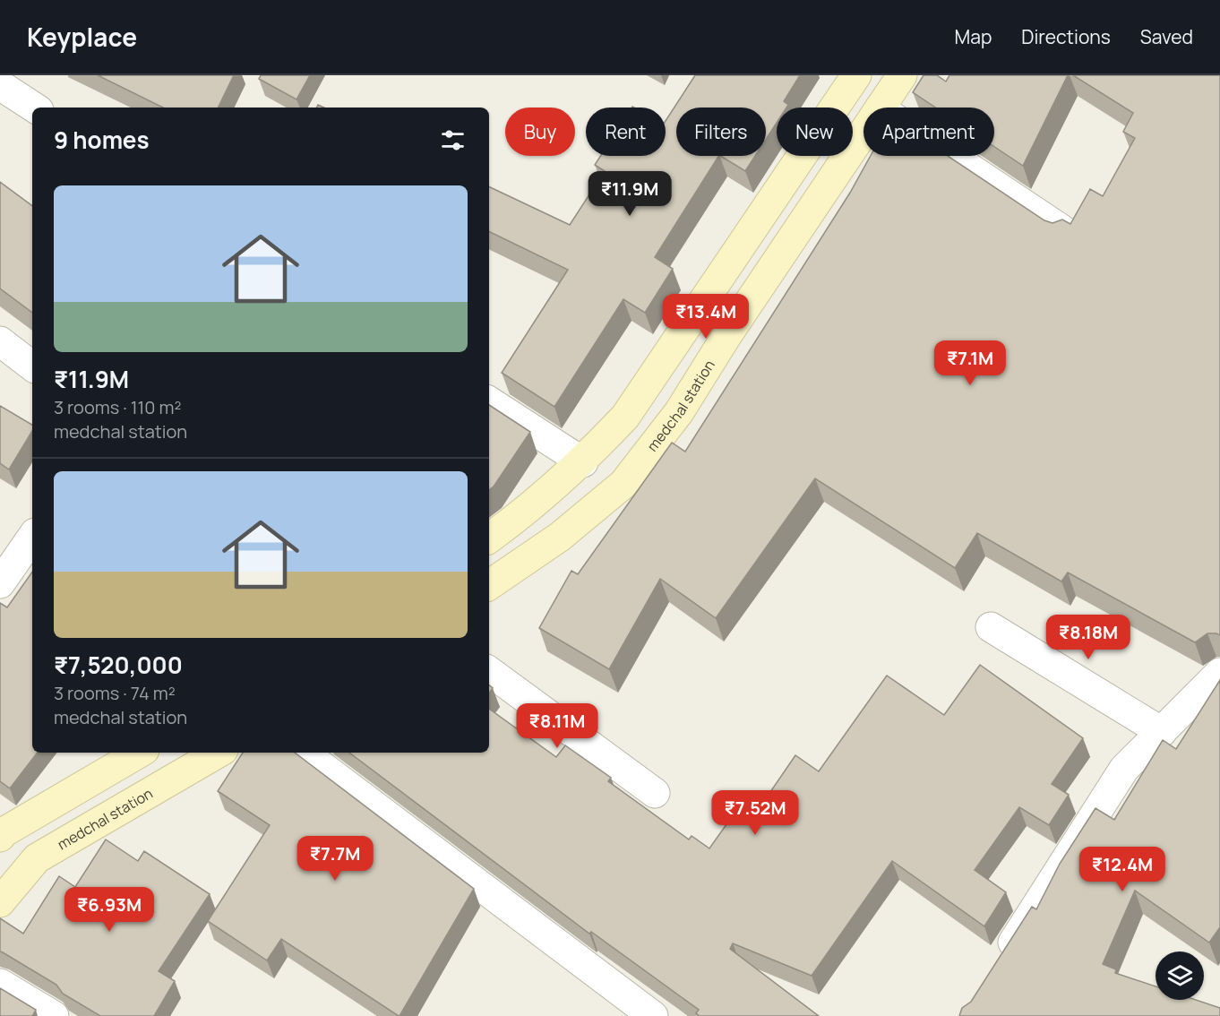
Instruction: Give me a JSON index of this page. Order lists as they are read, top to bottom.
{
  "streets": {
    "street": ["medchal station"]
  },
  "page": {
    "header": "Keyplace",
    "nav": ["Map", "Directions", "Saved"],
    "chip": [
      "Buy",
      "Rent",
      "Filters",
      "New",
      "Apartment"
    ],
    "heading": "9 homes",
    "price": [
      "₹11.9M",
      "₹13.4M",
      "₹7.1M",
      "₹8.18M",
      "₹8.11M",
      "₹7.52M",
      "₹7.7M",
      "₹12.4M",
      "₹6.93M"
    ],
    "list": [
      {
        "name": "₹11.9M",
        "note": "3 rooms · 110 m² · medchal station"
      },
      {
        "name": "₹7,520,000",
        "note": "3 rooms · 74 m² · medchal station"
      }
    ]
  }
}
